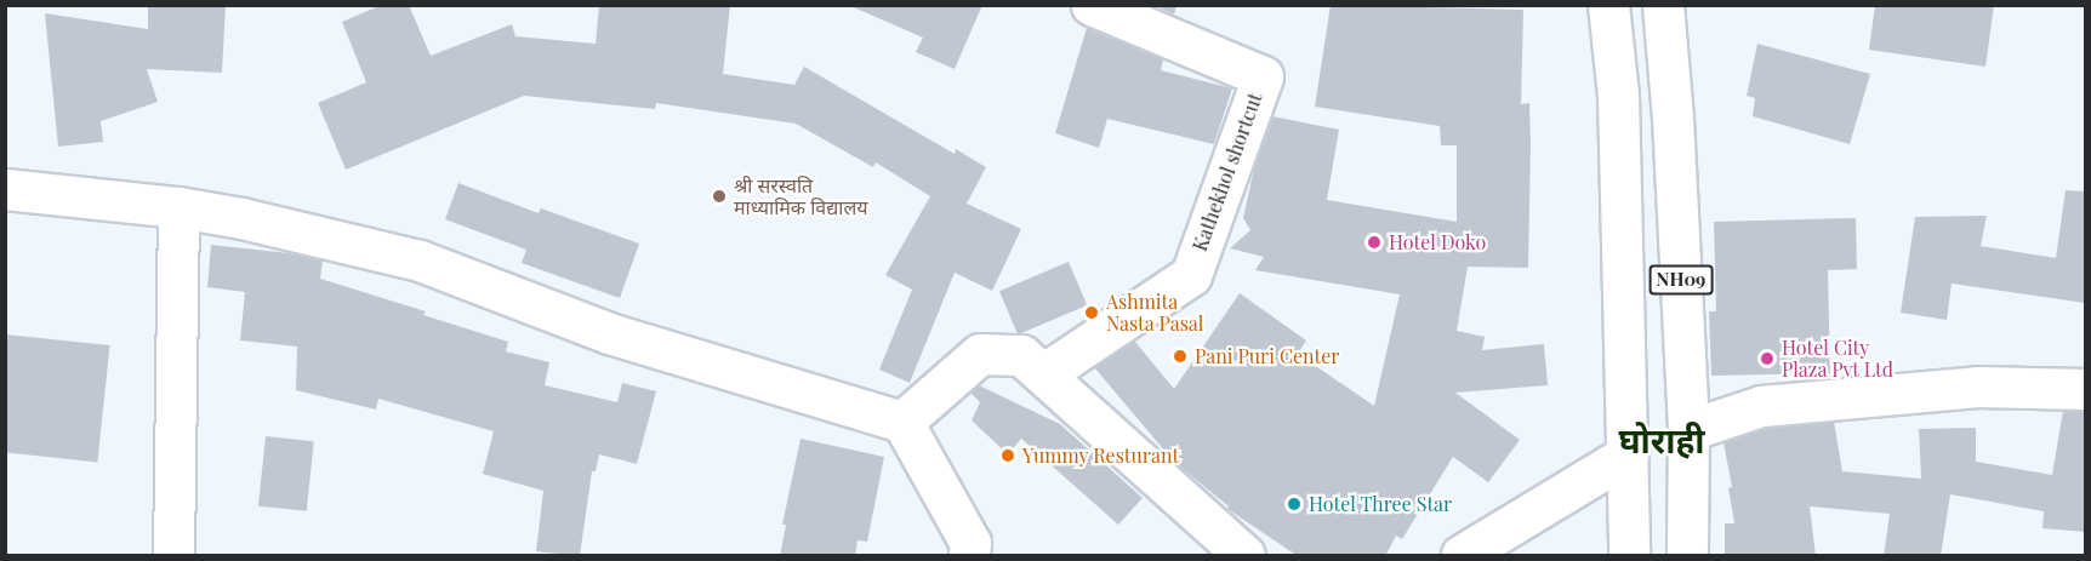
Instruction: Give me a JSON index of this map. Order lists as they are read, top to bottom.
{
  "streets": {
    "street": ["Kathekhol shortcut", "NH09"]
  },
  "districts": ["घोराही"],
  "places": [
    "श्री सरस्वति माध्यामिक विद्यालय",
    "Hotel Doko",
    "Ashmita Nasta Pasal",
    "Pani Puri Center",
    "Hotel City Plaza Pvt Ltd",
    "Yummy Resturant",
    "Hotel Three Star"
  ]
}
